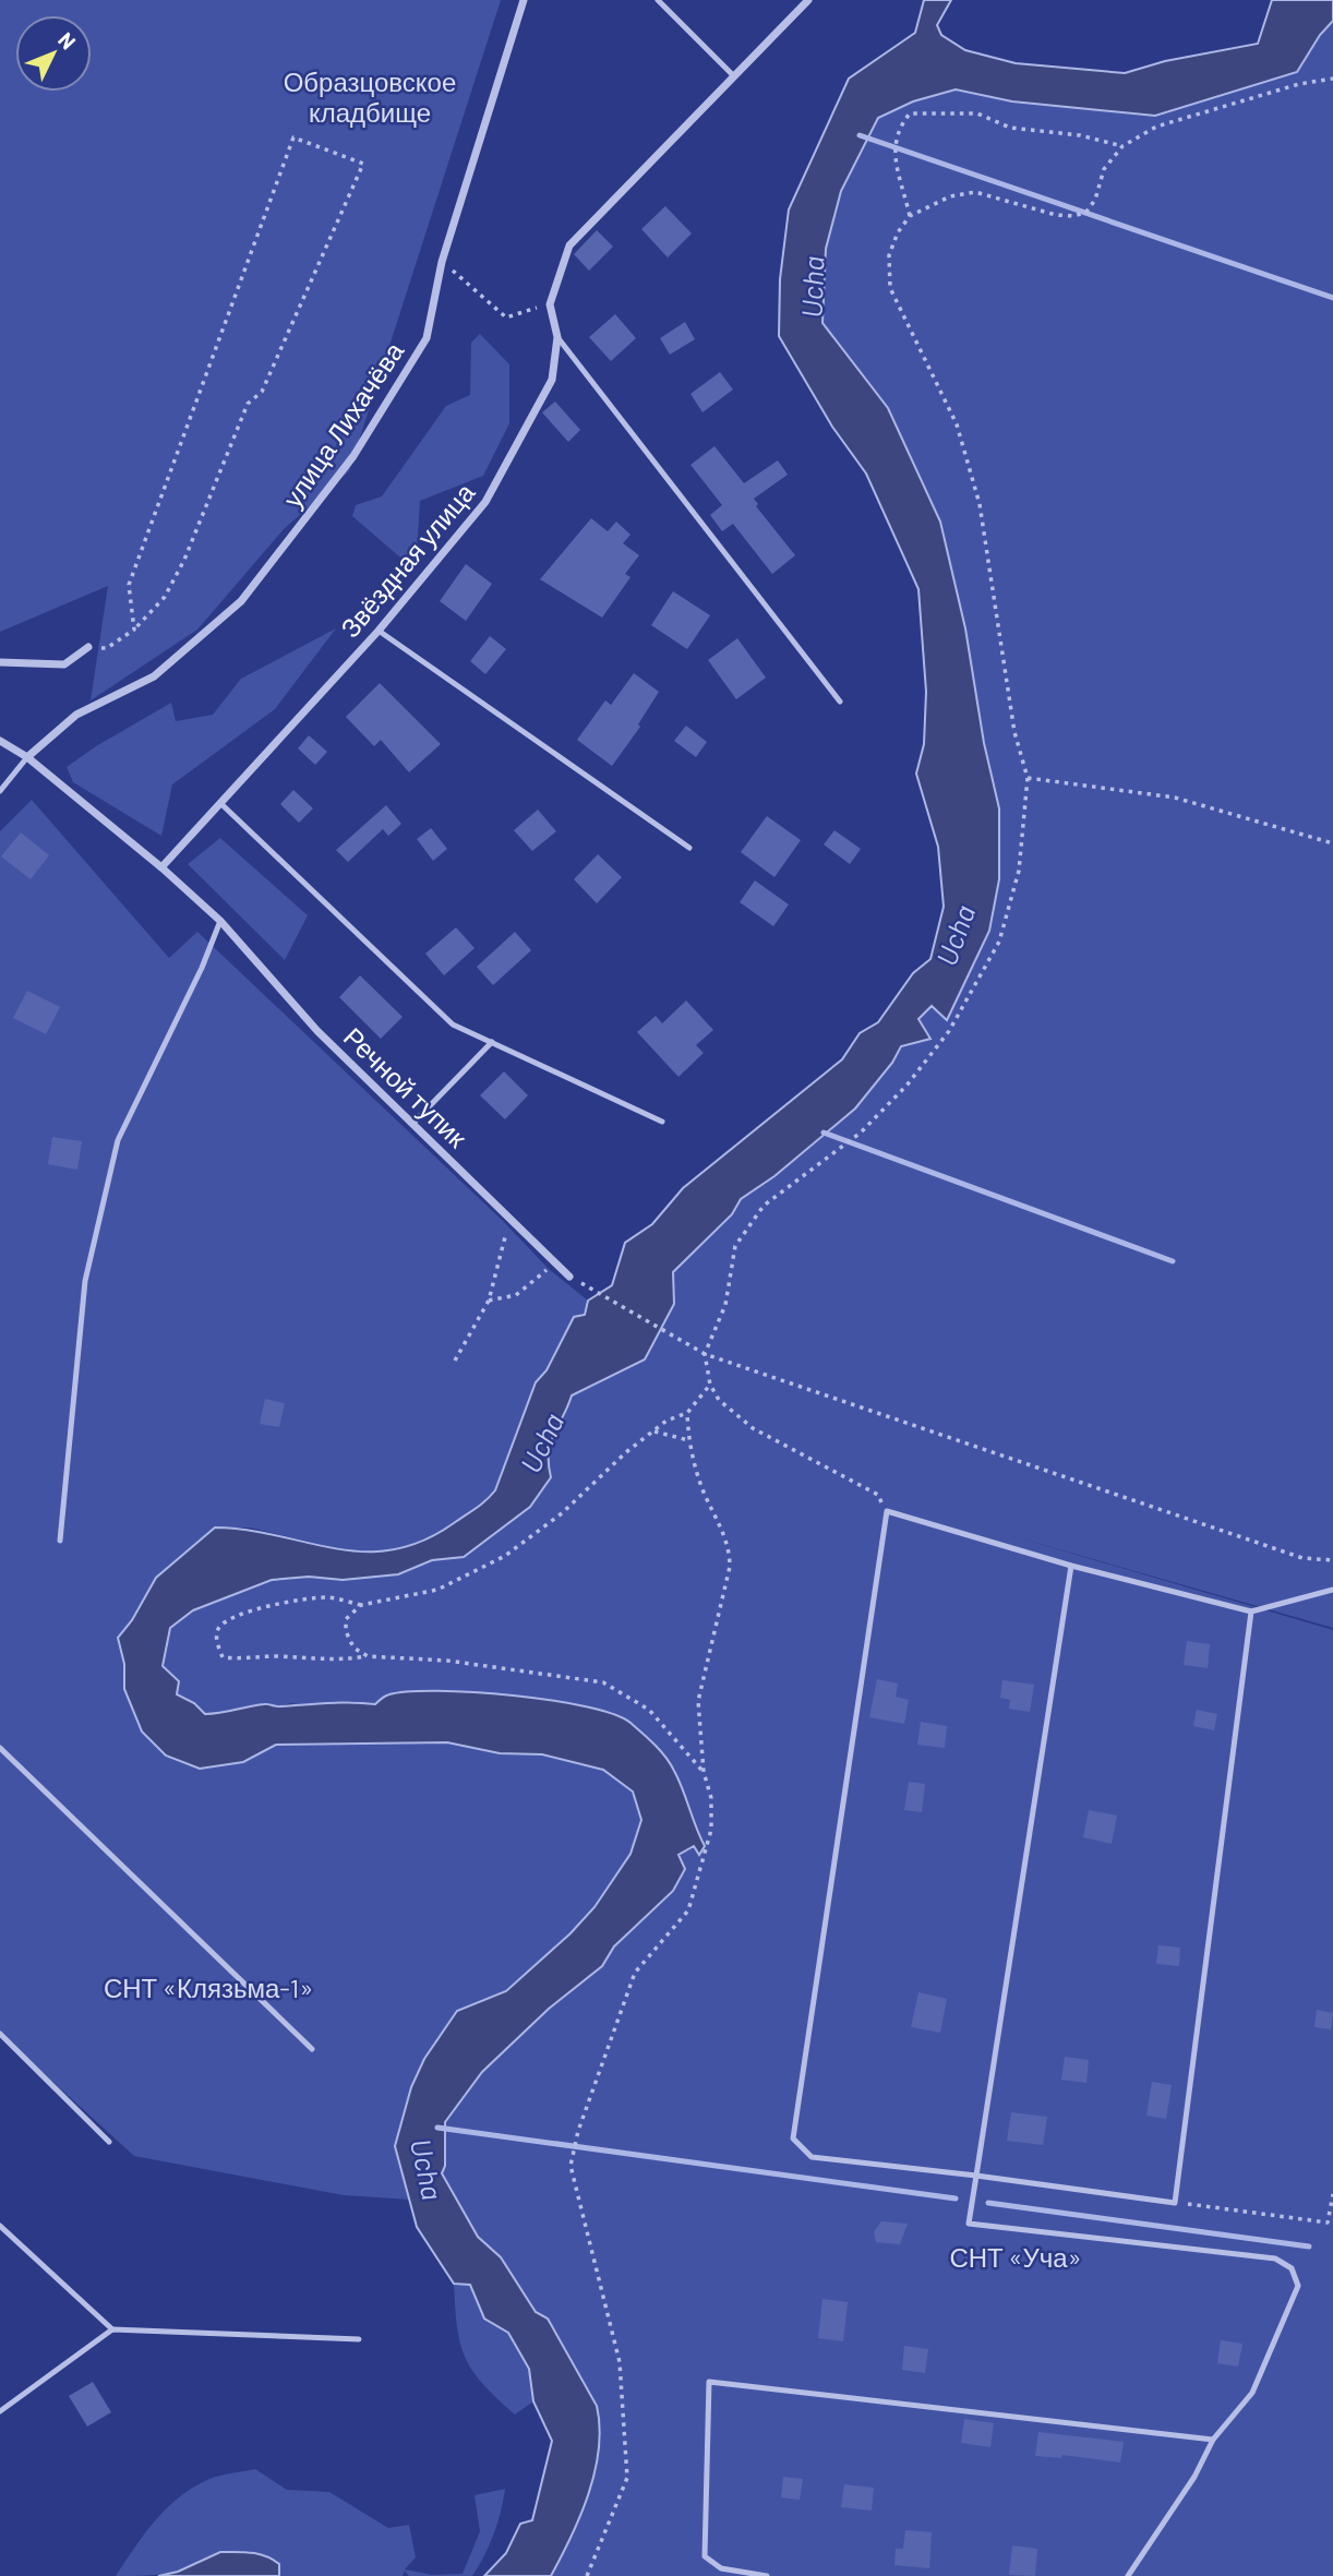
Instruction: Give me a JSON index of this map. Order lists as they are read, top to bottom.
{
  "streets": {
    "street": ["улица Лихачёва", "Звёздная улица", "Речной тупик"]
  },
  "crossings": [
    ["улица Лихачёва", "Речной тупик"],
    ["Звёздная улица", "Речной тупик"]
  ],
  "water": ["Ucha"],
  "parks": ["Образцовское кладбище", "СНТ «Клязьма-1»", "СНТ «Уча»"],
  "north": "top right"
}
